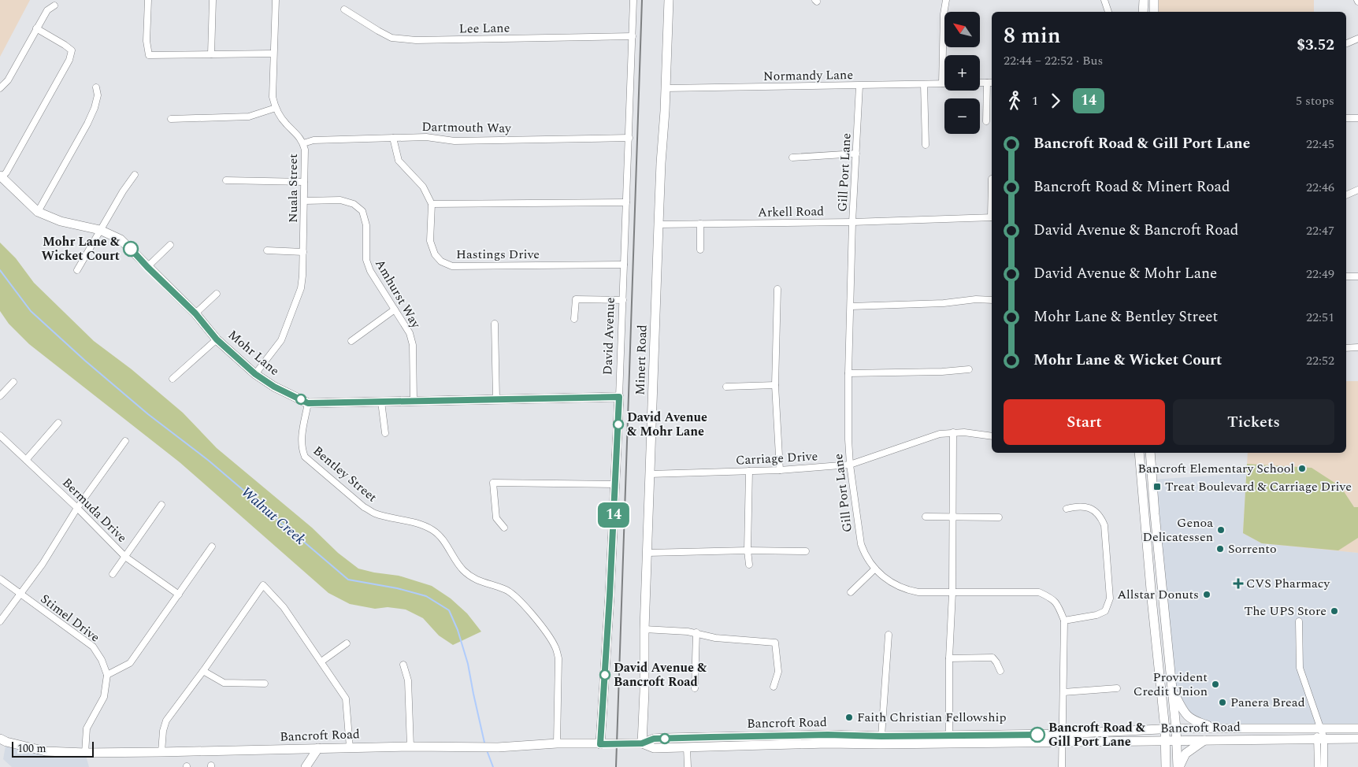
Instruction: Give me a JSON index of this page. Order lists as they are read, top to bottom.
{
  "streets": {
    "street": [
      "Lee Lane",
      "Normandy Lane",
      "Dartmouth Way",
      "Gill Port Lane",
      "Nuala Street",
      "Arkell Road",
      "Hastings Drive",
      "Amhurst Way",
      "David Avenue",
      "Mohr Lane",
      "Minert Road",
      "Carriage Drive",
      "Bentley Street",
      "Bermuda Drive",
      "Stimel Drive",
      "Bancroft Road"
    ]
  },
  "crossings": [
    ["Lee Lane", "David Avenue"],
    ["Normandy Lane", "Gill Port Lane"],
    ["Normandy Lane", "Minert Road"],
    ["Dartmouth Way", "Nuala Street"],
    ["Dartmouth Way", "Hastings Drive"],
    ["Dartmouth Way", "David Avenue"],
    ["Gill Port Lane", "Arkell Road"],
    ["Gill Port Lane", "Carriage Drive"],
    ["Gill Port Lane", "Bancroft Road"],
    ["Nuala Street", "Amhurst Way"],
    ["Nuala Street", "Mohr Lane"],
    ["Arkell Road", "Minert Road"],
    ["Hastings Drive", "David Avenue"],
    ["Amhurst Way", "Mohr Lane"],
    ["David Avenue", "Mohr Lane"],
    ["David Avenue", "Bancroft Road"],
    ["Mohr Lane", "Bentley Street"],
    ["Minert Road", "Carriage Drive"],
    ["Minert Road", "Bancroft Road"],
    ["Bentley Street", "Bancroft Road"]
  ],
  "water": ["Walnut Creek"],
  "places": {
    "other": [
      "Mohr Lane & Wicket Court",
      "David Avenue & Mohr Lane",
      "Bancroft Elementary School",
      "Genoa Delicatessen",
      "Sorrento",
      "Allstar Donuts",
      "The UPS Store",
      "David Avenue & Bancroft Road",
      "Provident Credit Union",
      "Panera Bread",
      "Faith Christian Fellowship",
      "Bancroft Road & Gill Port Lane"
    ],
    "transit": ["Treat Boulevard & Carriage Drive"],
    "health": ["CVS Pharmacy"]
  },
  "lines": ["bus line 14"],
  "scale_bar": "100 m",
  "north": "top left",
  "page": {
    "on_map": "14",
    "map_buttons": ["+", "−"],
    "heading": ["8 min", "22:44 – 22:52 · Bus", "$3.52"],
    "legs": ["1", "14", "5 stops"],
    "list": [
      {
        "name": "Bancroft Road & Gill Port Lane",
        "value": "22:45"
      },
      {
        "name": "Bancroft Road & Minert Road",
        "value": "22:46"
      },
      {
        "name": "David Avenue & Bancroft Road",
        "value": "22:47"
      },
      {
        "name": "David Avenue & Mohr Lane",
        "value": "22:49"
      },
      {
        "name": "Mohr Lane & Bentley Street",
        "value": "22:51"
      },
      {
        "name": "Mohr Lane & Wicket Court",
        "value": "22:52"
      }
    ],
    "buttons": ["Start", "Tickets"],
    "scale": "100 m"
  }
}
